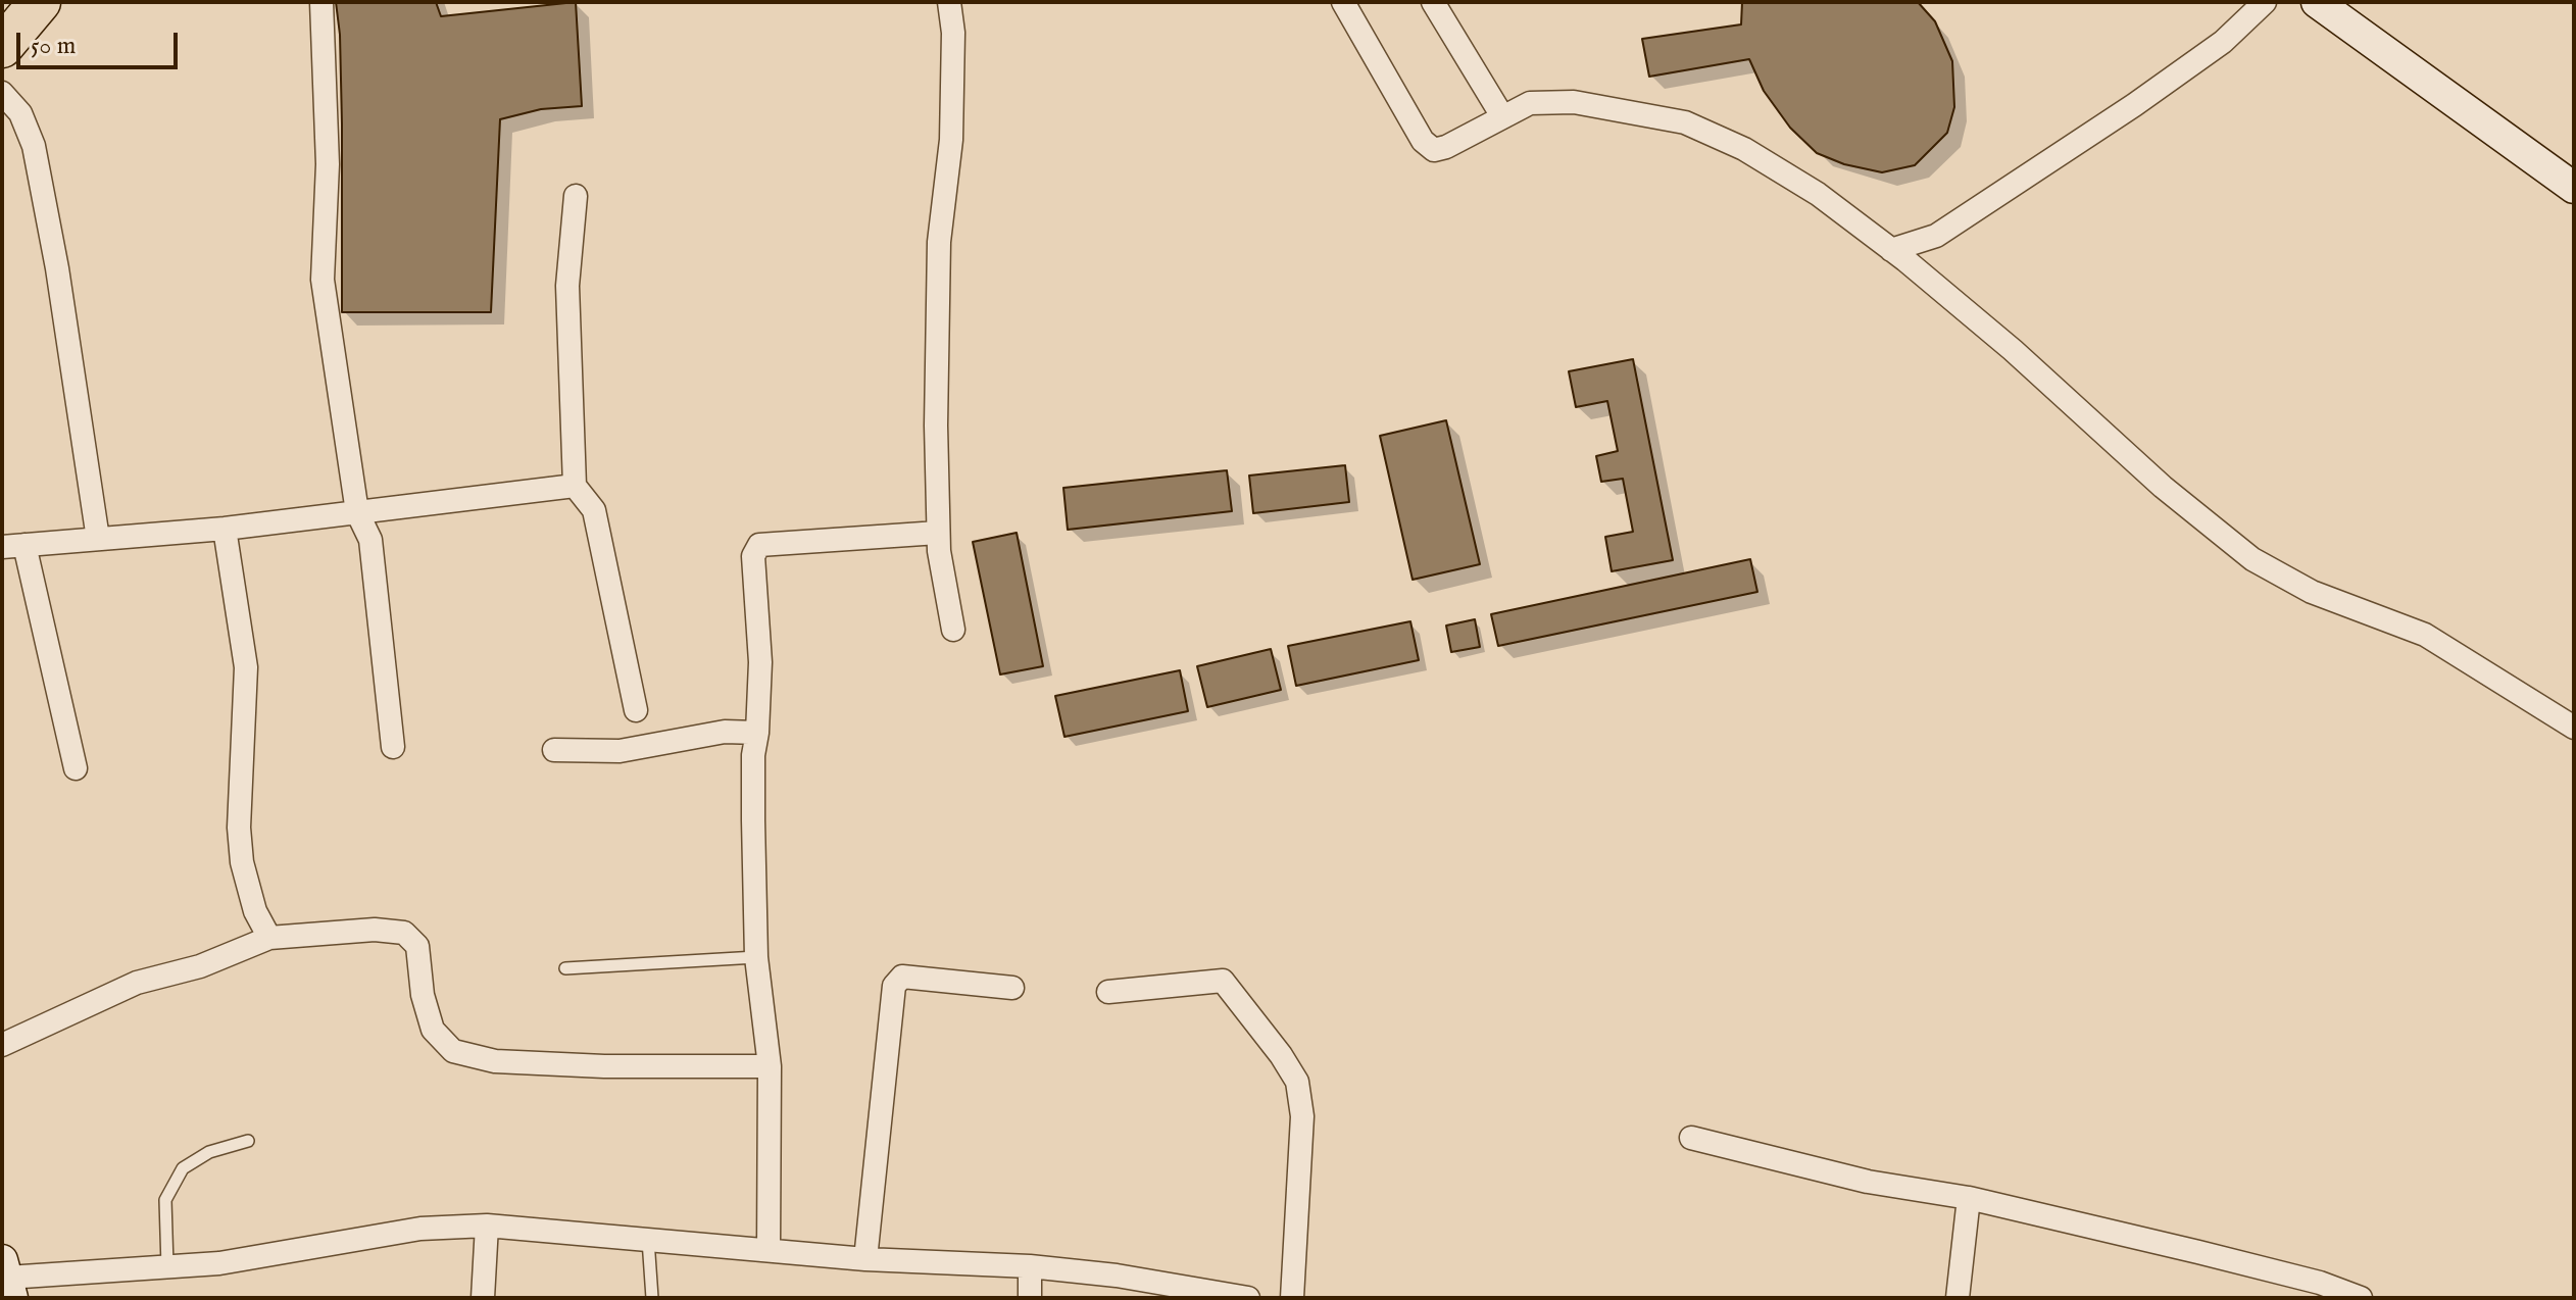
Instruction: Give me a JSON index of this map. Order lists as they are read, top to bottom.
{
  "scale_bar": "50 m"
}
